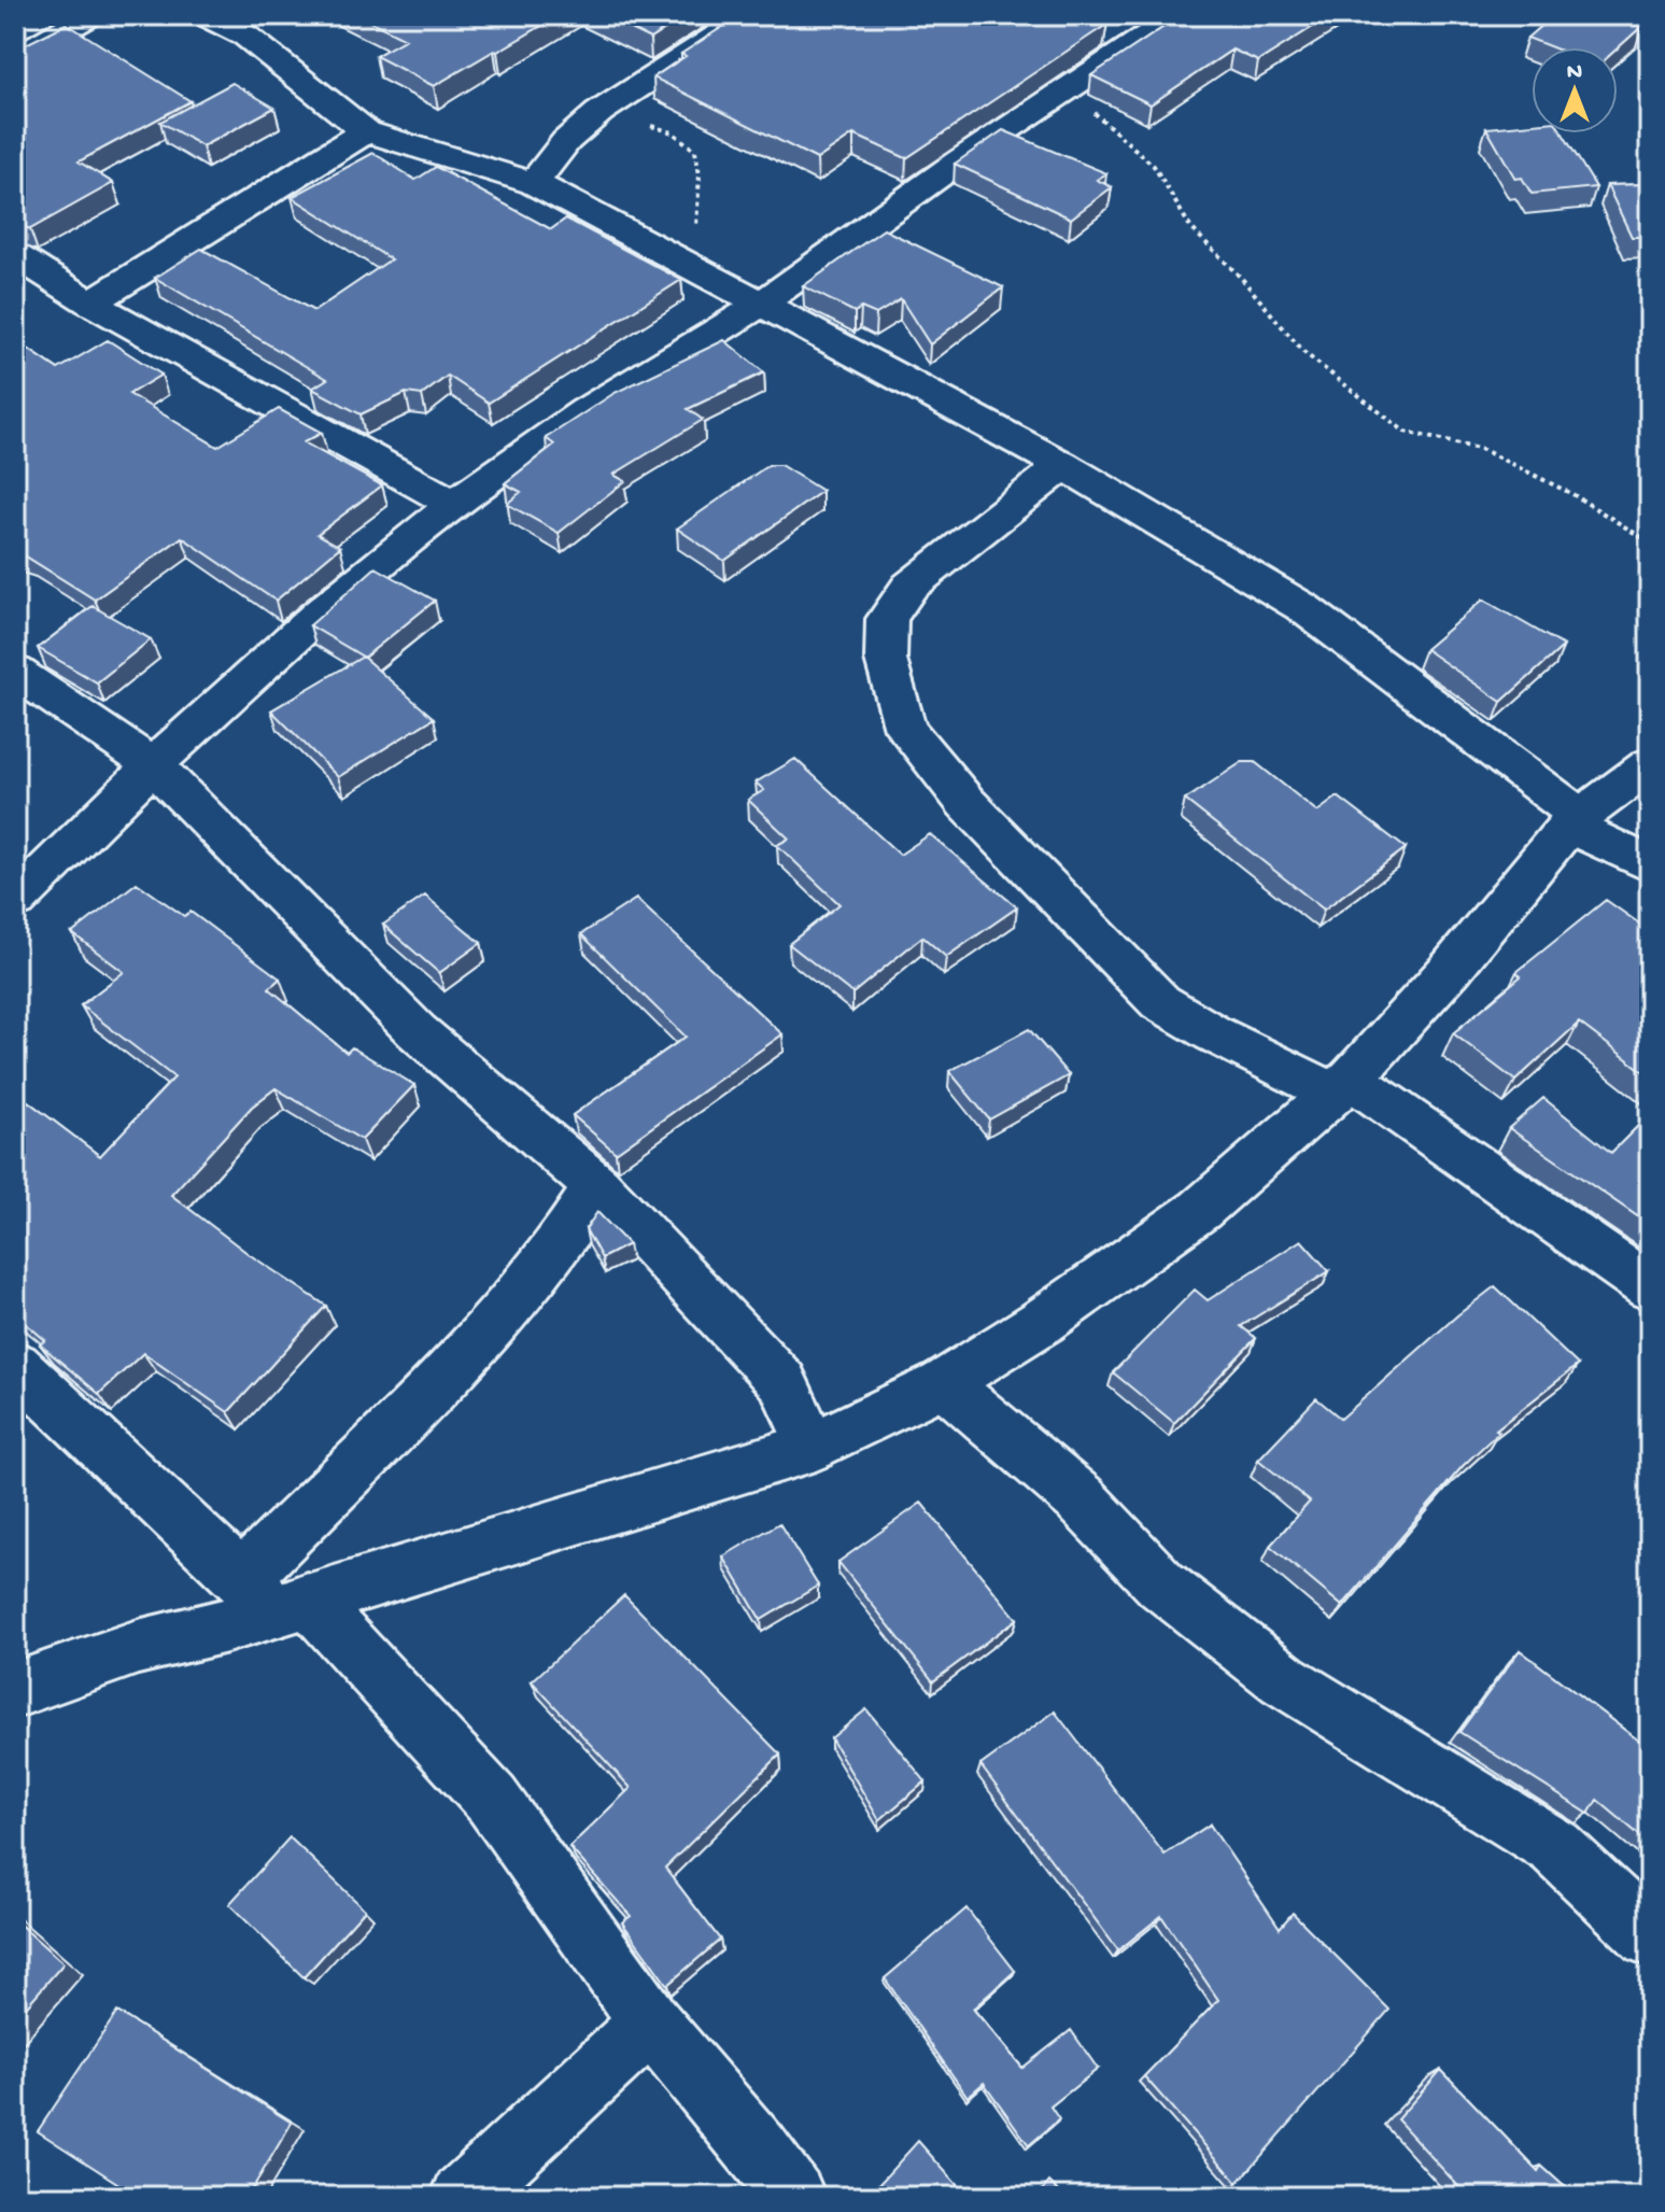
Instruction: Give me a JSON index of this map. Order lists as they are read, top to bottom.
{
  "north": "top"
}
